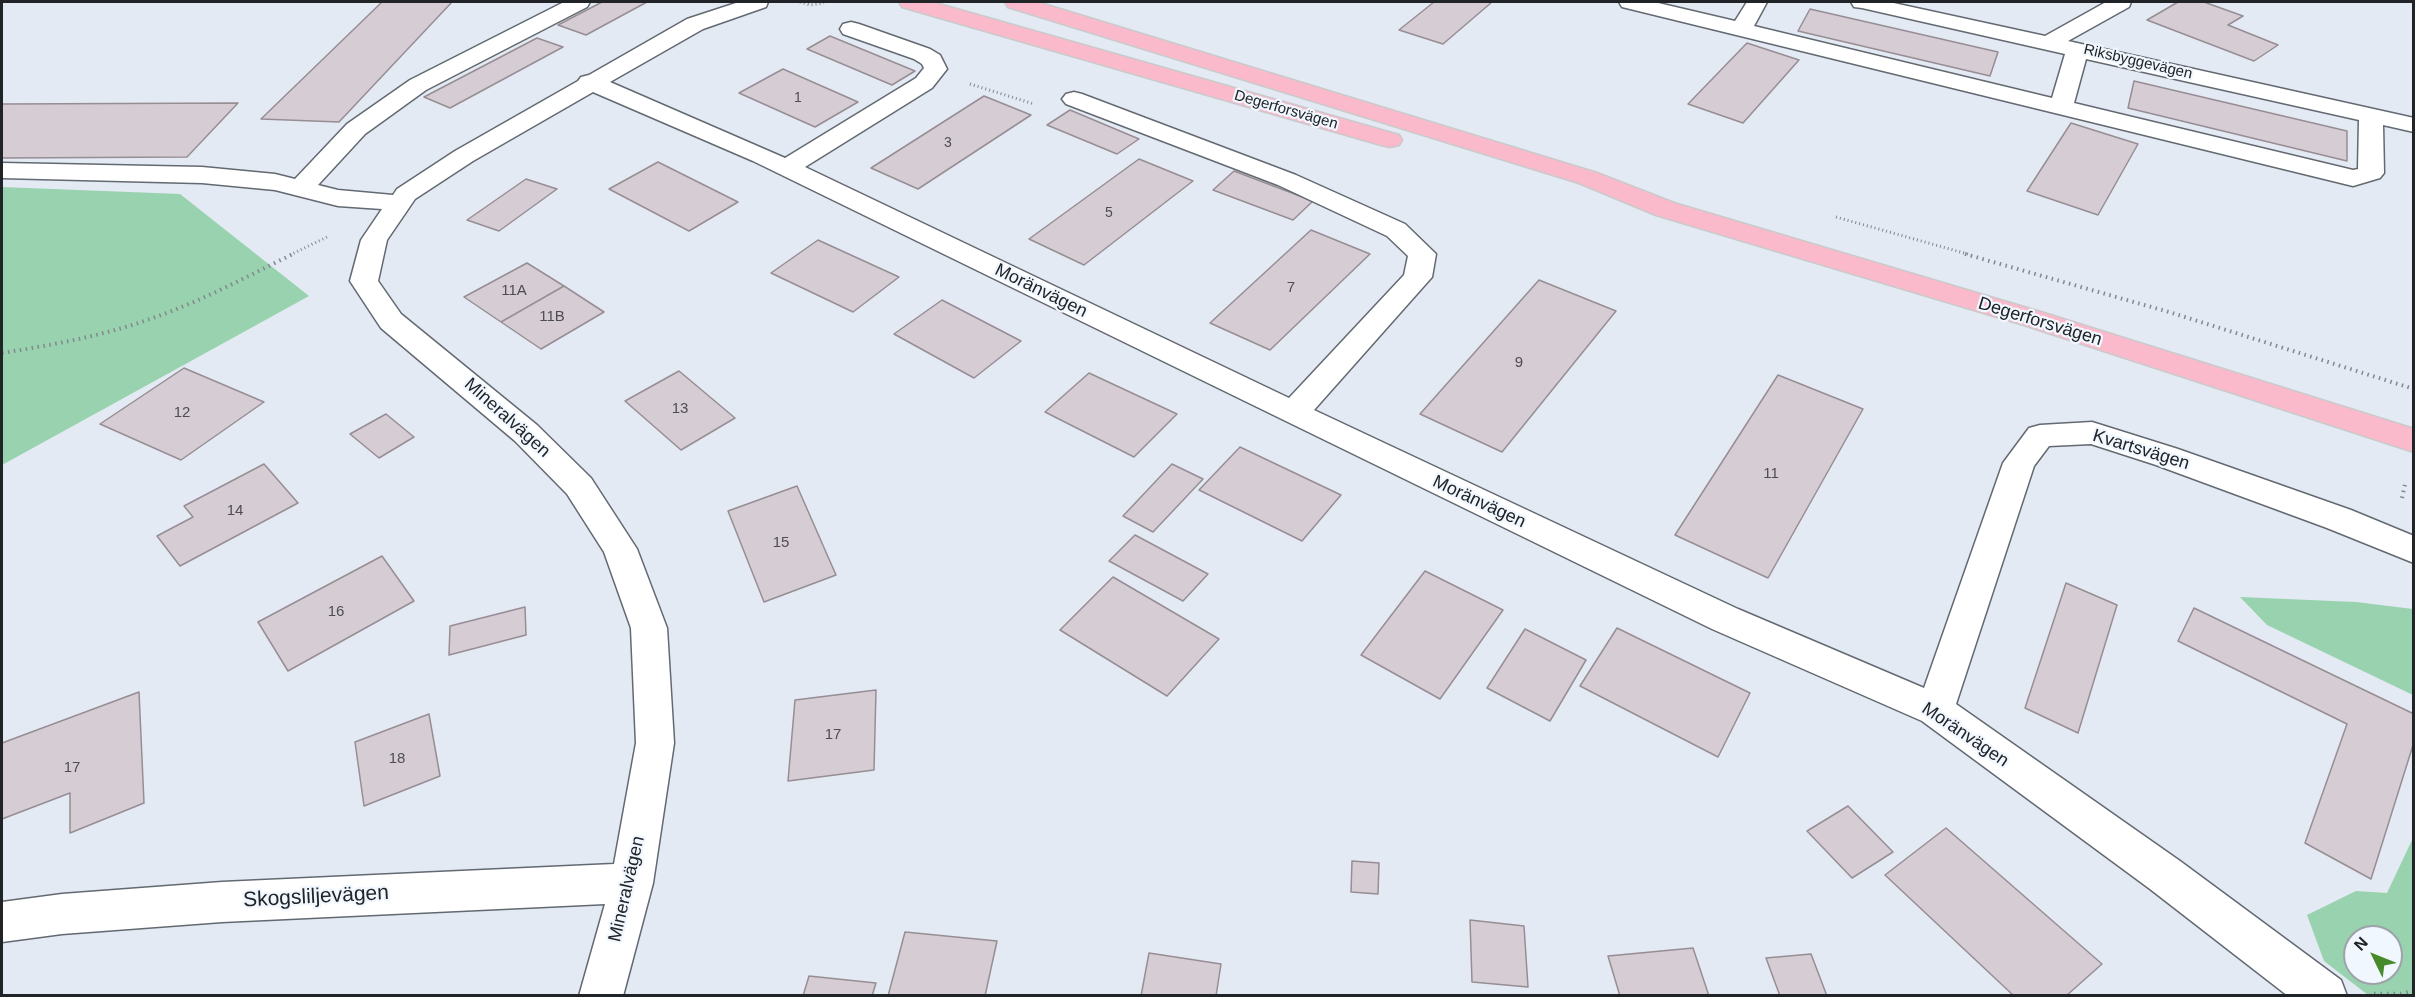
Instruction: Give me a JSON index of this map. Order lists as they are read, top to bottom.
{
  "streets": {
    "main road": ["Degerforsvägen"],
    "street": [
      "Riksbyggevägen",
      "Moränvägen",
      "Mineralvägen",
      "Kvartsvägen",
      "Skogsliljevägen"
    ]
  },
  "crossings": [
    ["Moränvägen", "Mineralvägen"],
    ["Moränvägen", "Kvartsvägen"],
    ["Mineralvägen", "Skogsliljevägen"]
  ],
  "house_numbers": [
    "1",
    "3",
    "5",
    "7",
    "11A",
    "11B",
    "9",
    "13",
    "12",
    "11",
    "14",
    "15",
    "16",
    "17",
    "18",
    "17"
  ],
  "north": "top left"
}
